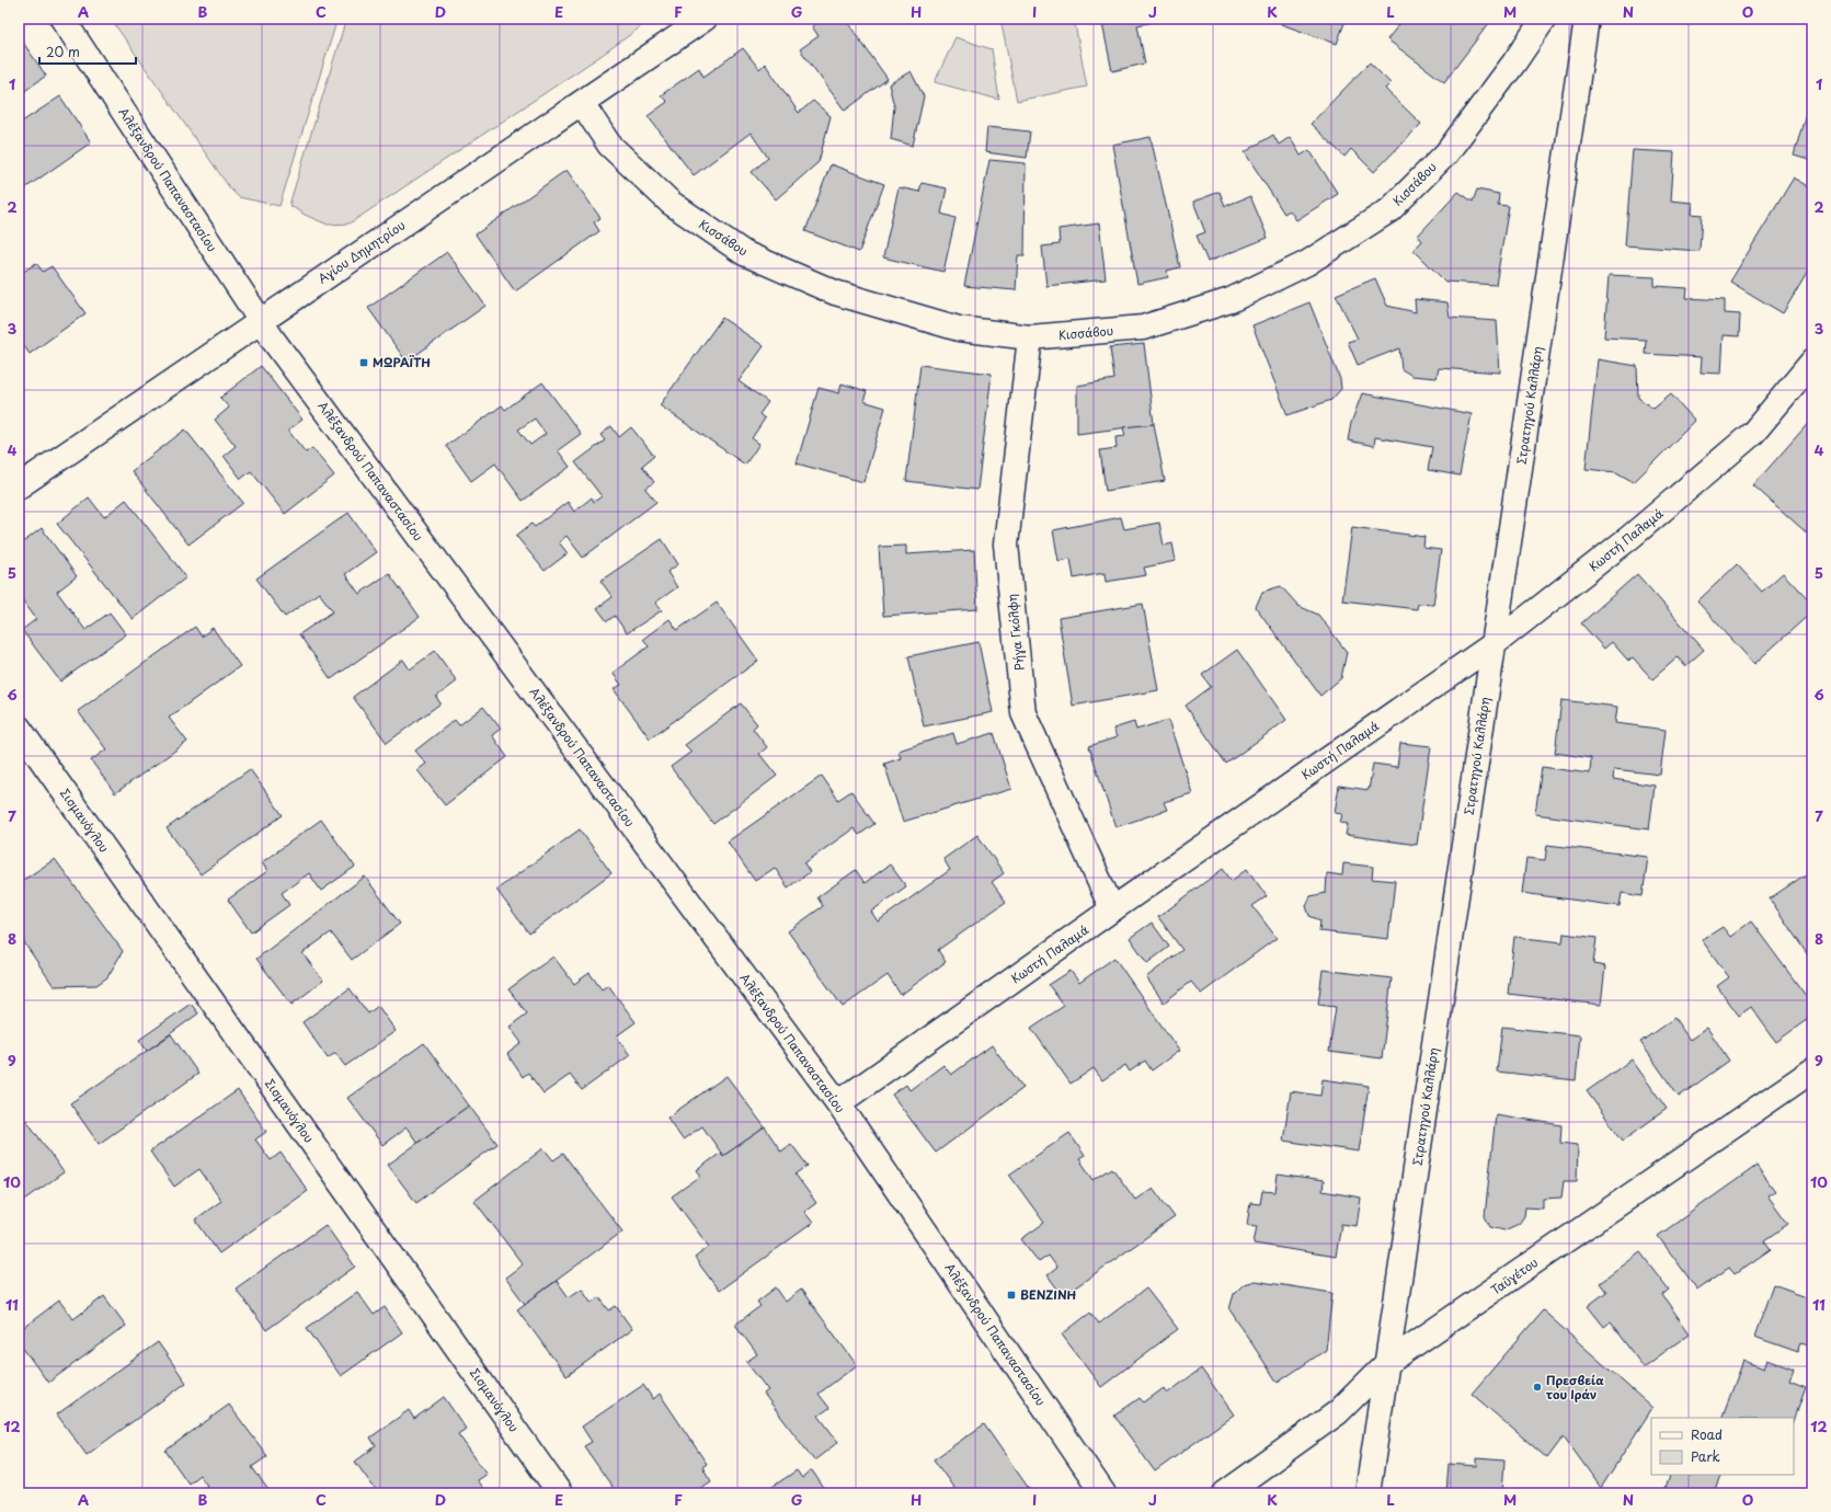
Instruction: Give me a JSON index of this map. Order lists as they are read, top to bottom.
{
  "streets": {
    "street": [
      "Αλέξανδρού Παπαναστασίου",
      "Κισσάβου",
      "Αγίου Δημητρίου",
      "Στρατηγού Καλλάρη",
      "Κωστή Παλαμά",
      "Ρήγα Γκόλφη",
      "Σισμανόγλου",
      "Ταϋγέτου"
    ]
  },
  "crossings": [
    ["Αλέξανδρού Παπαναστασίου", "Αγίου Δημητρίου"],
    ["Αλέξανδρού Παπαναστασίου", "Κωστή Παλαμά"],
    ["Κισσάβου", "Αγίου Δημητρίου"],
    ["Κισσάβου", "Ρήγα Γκόλφη"],
    ["Στρατηγού Καλλάρη", "Κωστή Παλαμά"],
    ["Στρατηγού Καλλάρη", "Ταϋγέτου"],
    ["Κωστή Παλαμά", "Ρήγα Γκόλφη"]
  ],
  "places": {
    "transit": ["ΜΩΡΑΪΤΗ", "ΒΕΝΖΙΝΗ"],
    "other": ["Πρεσβεία του Ιράν"]
  },
  "legend": ["Road", "Park"],
  "scale_bar": "20 m",
  "grid": {
    "columns": [
      "A",
      "B",
      "C",
      "D",
      "E",
      "F",
      "G",
      "H",
      "I",
      "J",
      "K",
      "L",
      "M",
      "N",
      "O"
    ],
    "rows": [
      "1",
      "2",
      "3",
      "4",
      "5",
      "6",
      "7",
      "8",
      "9",
      "10",
      "11",
      "12"
    ]
  }
}
